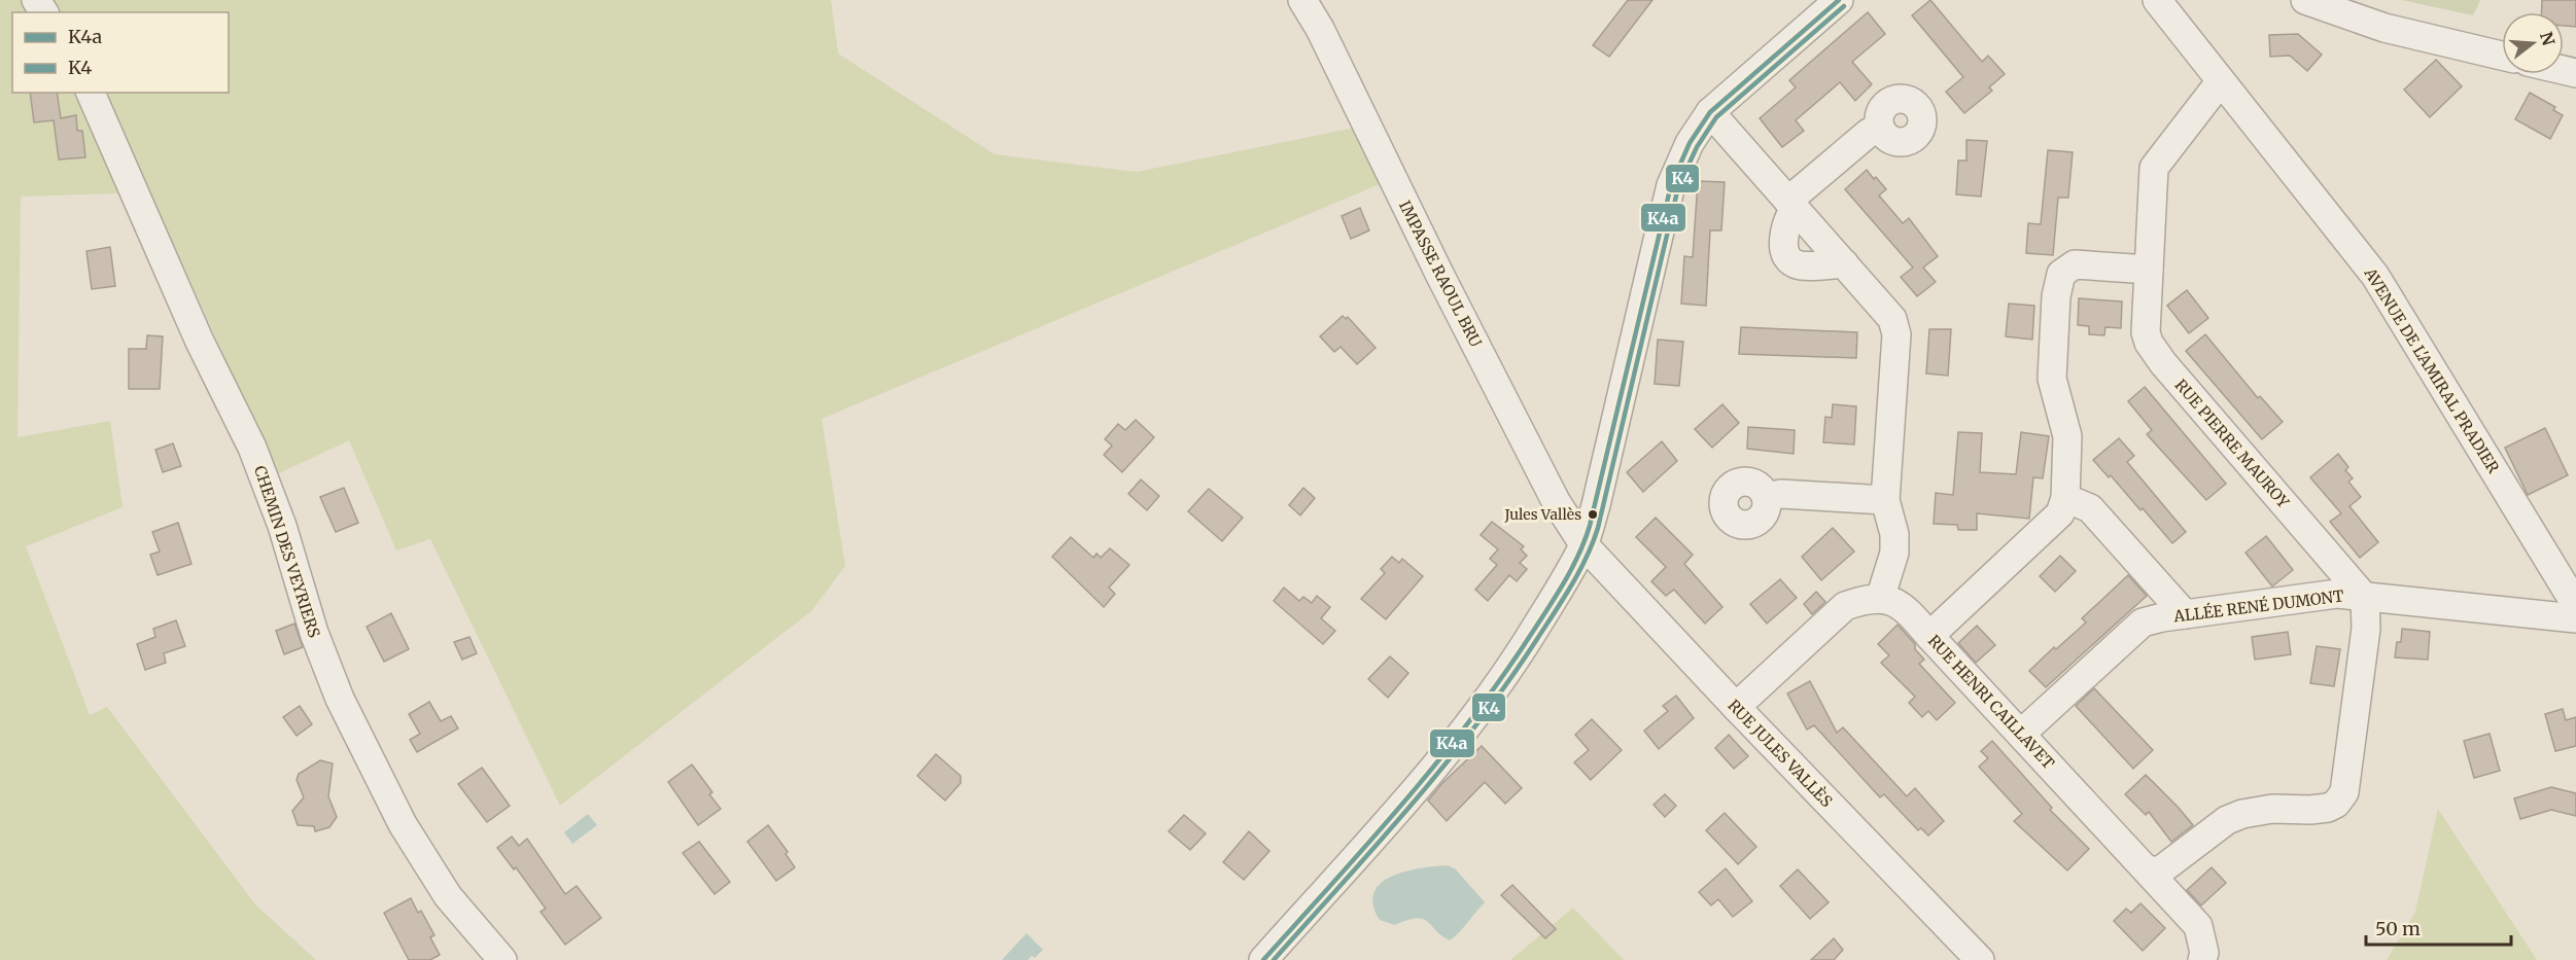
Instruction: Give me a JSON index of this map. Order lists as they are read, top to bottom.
{
  "streets": {
    "street": [
      "IMPASSE RAOUL BRU",
      "AVENUE DE L'AMIRAL PRADIER",
      "RUE PIERRE MAUROY",
      "CHEMIN DES VEYRIERS",
      "ALLÉE RENÉ DUMONT",
      "RUE HENRI CAILLAVET",
      "RUE JULES VALLÈS"
    ]
  },
  "crossings": [
    ["IMPASSE RAOUL BRU", "RUE JULES VALLÈS"],
    ["AVENUE DE L'AMIRAL PRADIER", "RUE PIERRE MAUROY"],
    ["RUE PIERRE MAUROY", "ALLÉE RENÉ DUMONT"],
    ["ALLÉE RENÉ DUMONT", "RUE HENRI CAILLAVET"]
  ],
  "places": ["Jules Vallès"],
  "lines": ["transit line K4a", "transit line K4"],
  "legend": ["K4a", "K4"],
  "scale_bar": "50 m",
  "north": "right"
}
